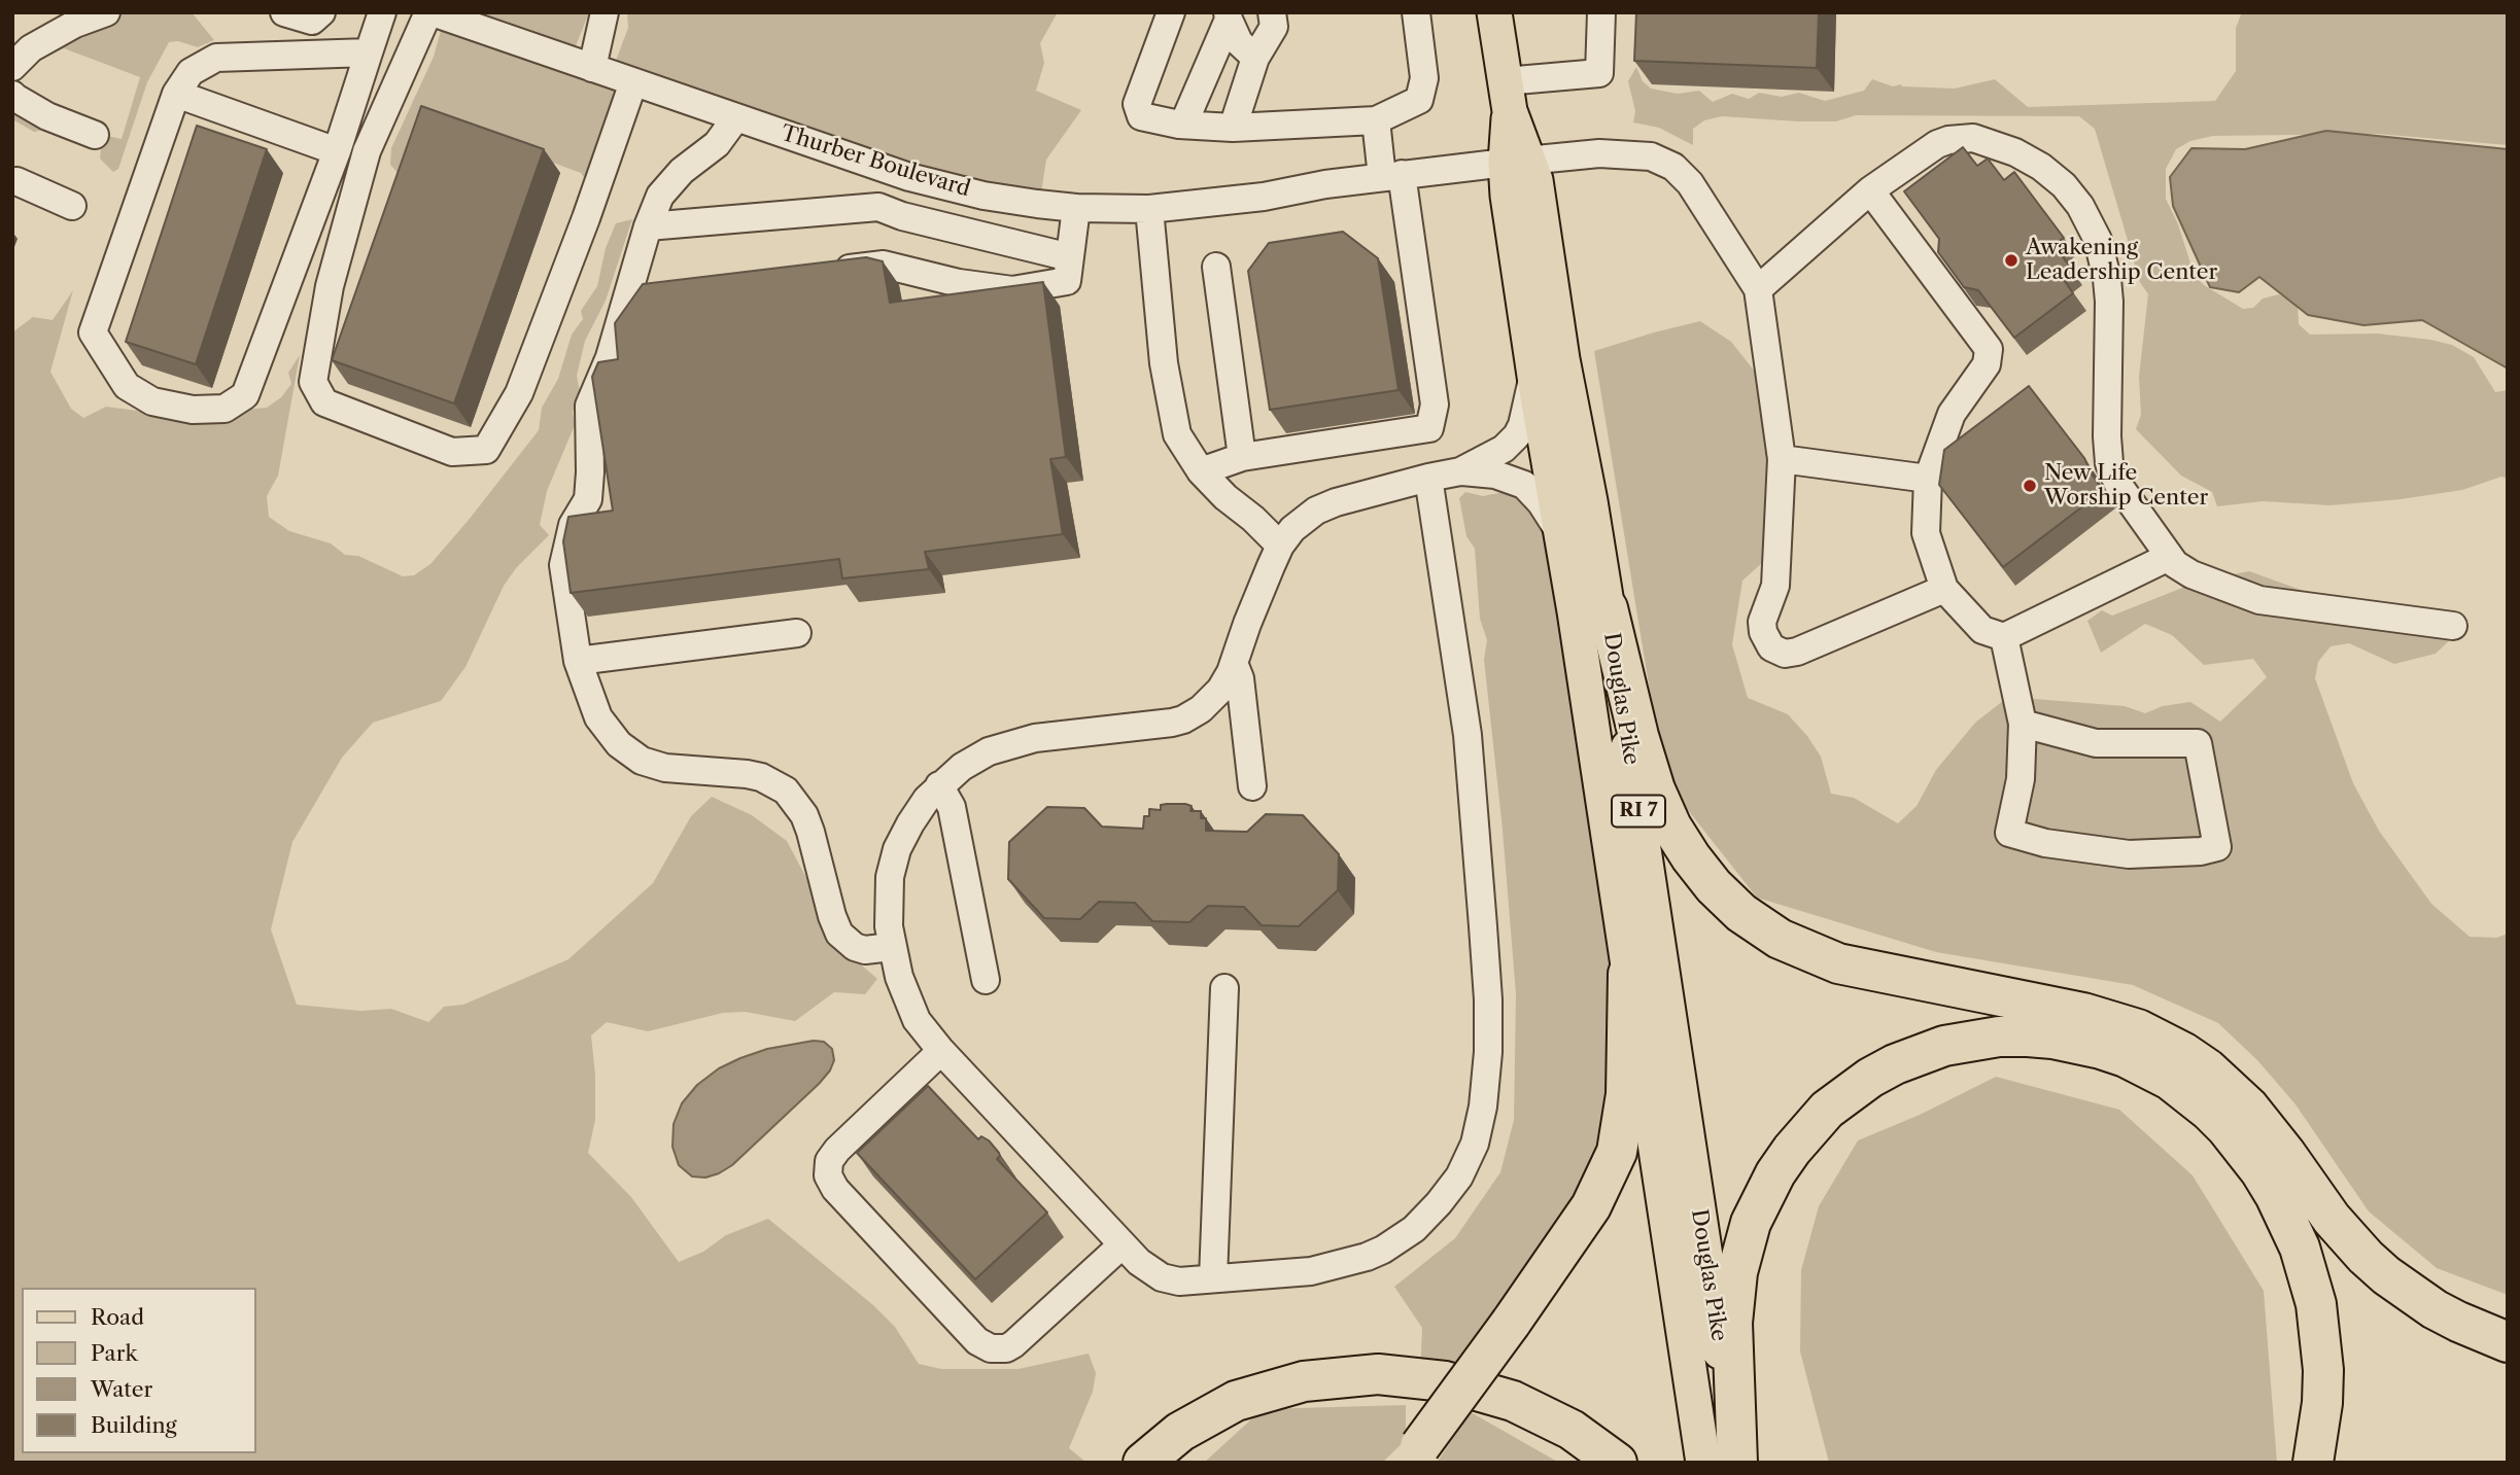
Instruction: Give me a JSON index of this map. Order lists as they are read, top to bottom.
{
  "streets": {
    "main road": ["Douglas Pike", "RI 7"],
    "street": ["Thurber Boulevard"]
  },
  "crossings": [
    ["Thurber Boulevard", "Douglas Pike"]
  ],
  "places": ["Awakening Leadership Center", "New Life Worship Center"],
  "legend": [
    "Road",
    "Park",
    "Water",
    "Building"
  ]
}
